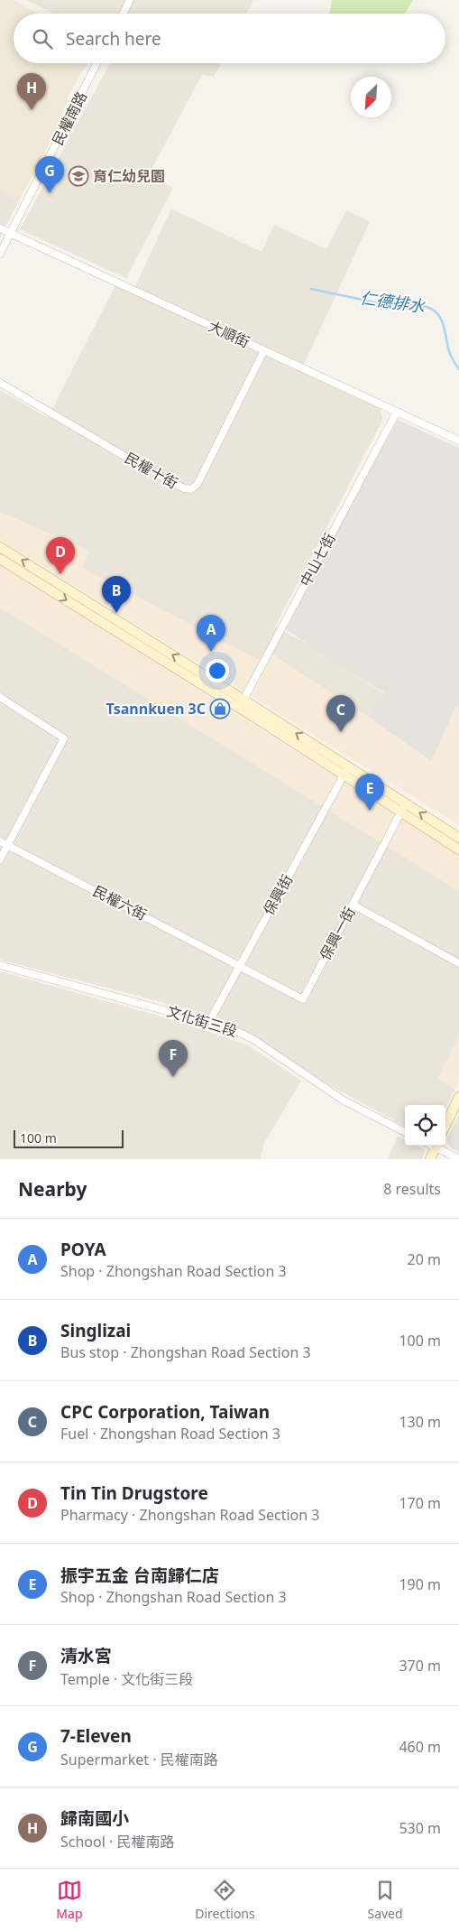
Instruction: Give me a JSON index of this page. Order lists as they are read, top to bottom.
{
  "streets": {
    "street": [
      "民權南路",
      "大順街",
      "民權十街",
      "中山七街",
      "保興街",
      "民權六街",
      "保興一街",
      "文化街三段"
    ]
  },
  "crossings": [
    ["民權南路", "大順街"],
    ["大順街", "民權十街"],
    ["大順街", "中山七街"],
    ["保興街", "民權六街"],
    ["保興街", "保興一街"],
    ["保興街", "文化街三段"],
    ["民權六街", "保興一街"]
  ],
  "water": ["仁德排水"],
  "places": {
    "school or university": ["育仁幼兒園"],
    "shop": ["Tsannkuen 3C"]
  },
  "scale_bar": "100 m",
  "north": "bottom left",
  "page": {
    "search": "Search here",
    "pins": [
      "H",
      "G",
      "D",
      "B",
      "A",
      "C",
      "E",
      "F"
    ],
    "scale": "100 m",
    "heading": ["Nearby", "8 results"],
    "list": [
      {
        "mark": "A",
        "name": "POYA",
        "note": "Shop · Zhongshan Road Section 3",
        "value": "20 m"
      },
      {
        "mark": "B",
        "name": "Singlizai",
        "note": "Bus stop · Zhongshan Road Section 3",
        "value": "100 m"
      },
      {
        "mark": "C",
        "name": "CPC Corporation, Taiwan",
        "note": "Fuel · Zhongshan Road Section 3",
        "value": "130 m"
      },
      {
        "mark": "D",
        "name": "Tin Tin Drugstore",
        "note": "Pharmacy · Zhongshan Road Section 3",
        "value": "170 m"
      },
      {
        "mark": "E",
        "name": "振宇五金 台南歸仁店",
        "note": "Shop · Zhongshan Road Section 3",
        "value": "190 m"
      },
      {
        "mark": "F",
        "name": "清水宮",
        "note": "Temple · 文化街三段",
        "value": "370 m"
      },
      {
        "mark": "G",
        "name": "7-Eleven",
        "note": "Supermarket · 民權南路",
        "value": "460 m"
      },
      {
        "mark": "H",
        "name": "歸南國小",
        "note": "School · 民權南路",
        "value": "530 m"
      }
    ],
    "nav": ["Map", "Directions", "Saved"]
  }
}
